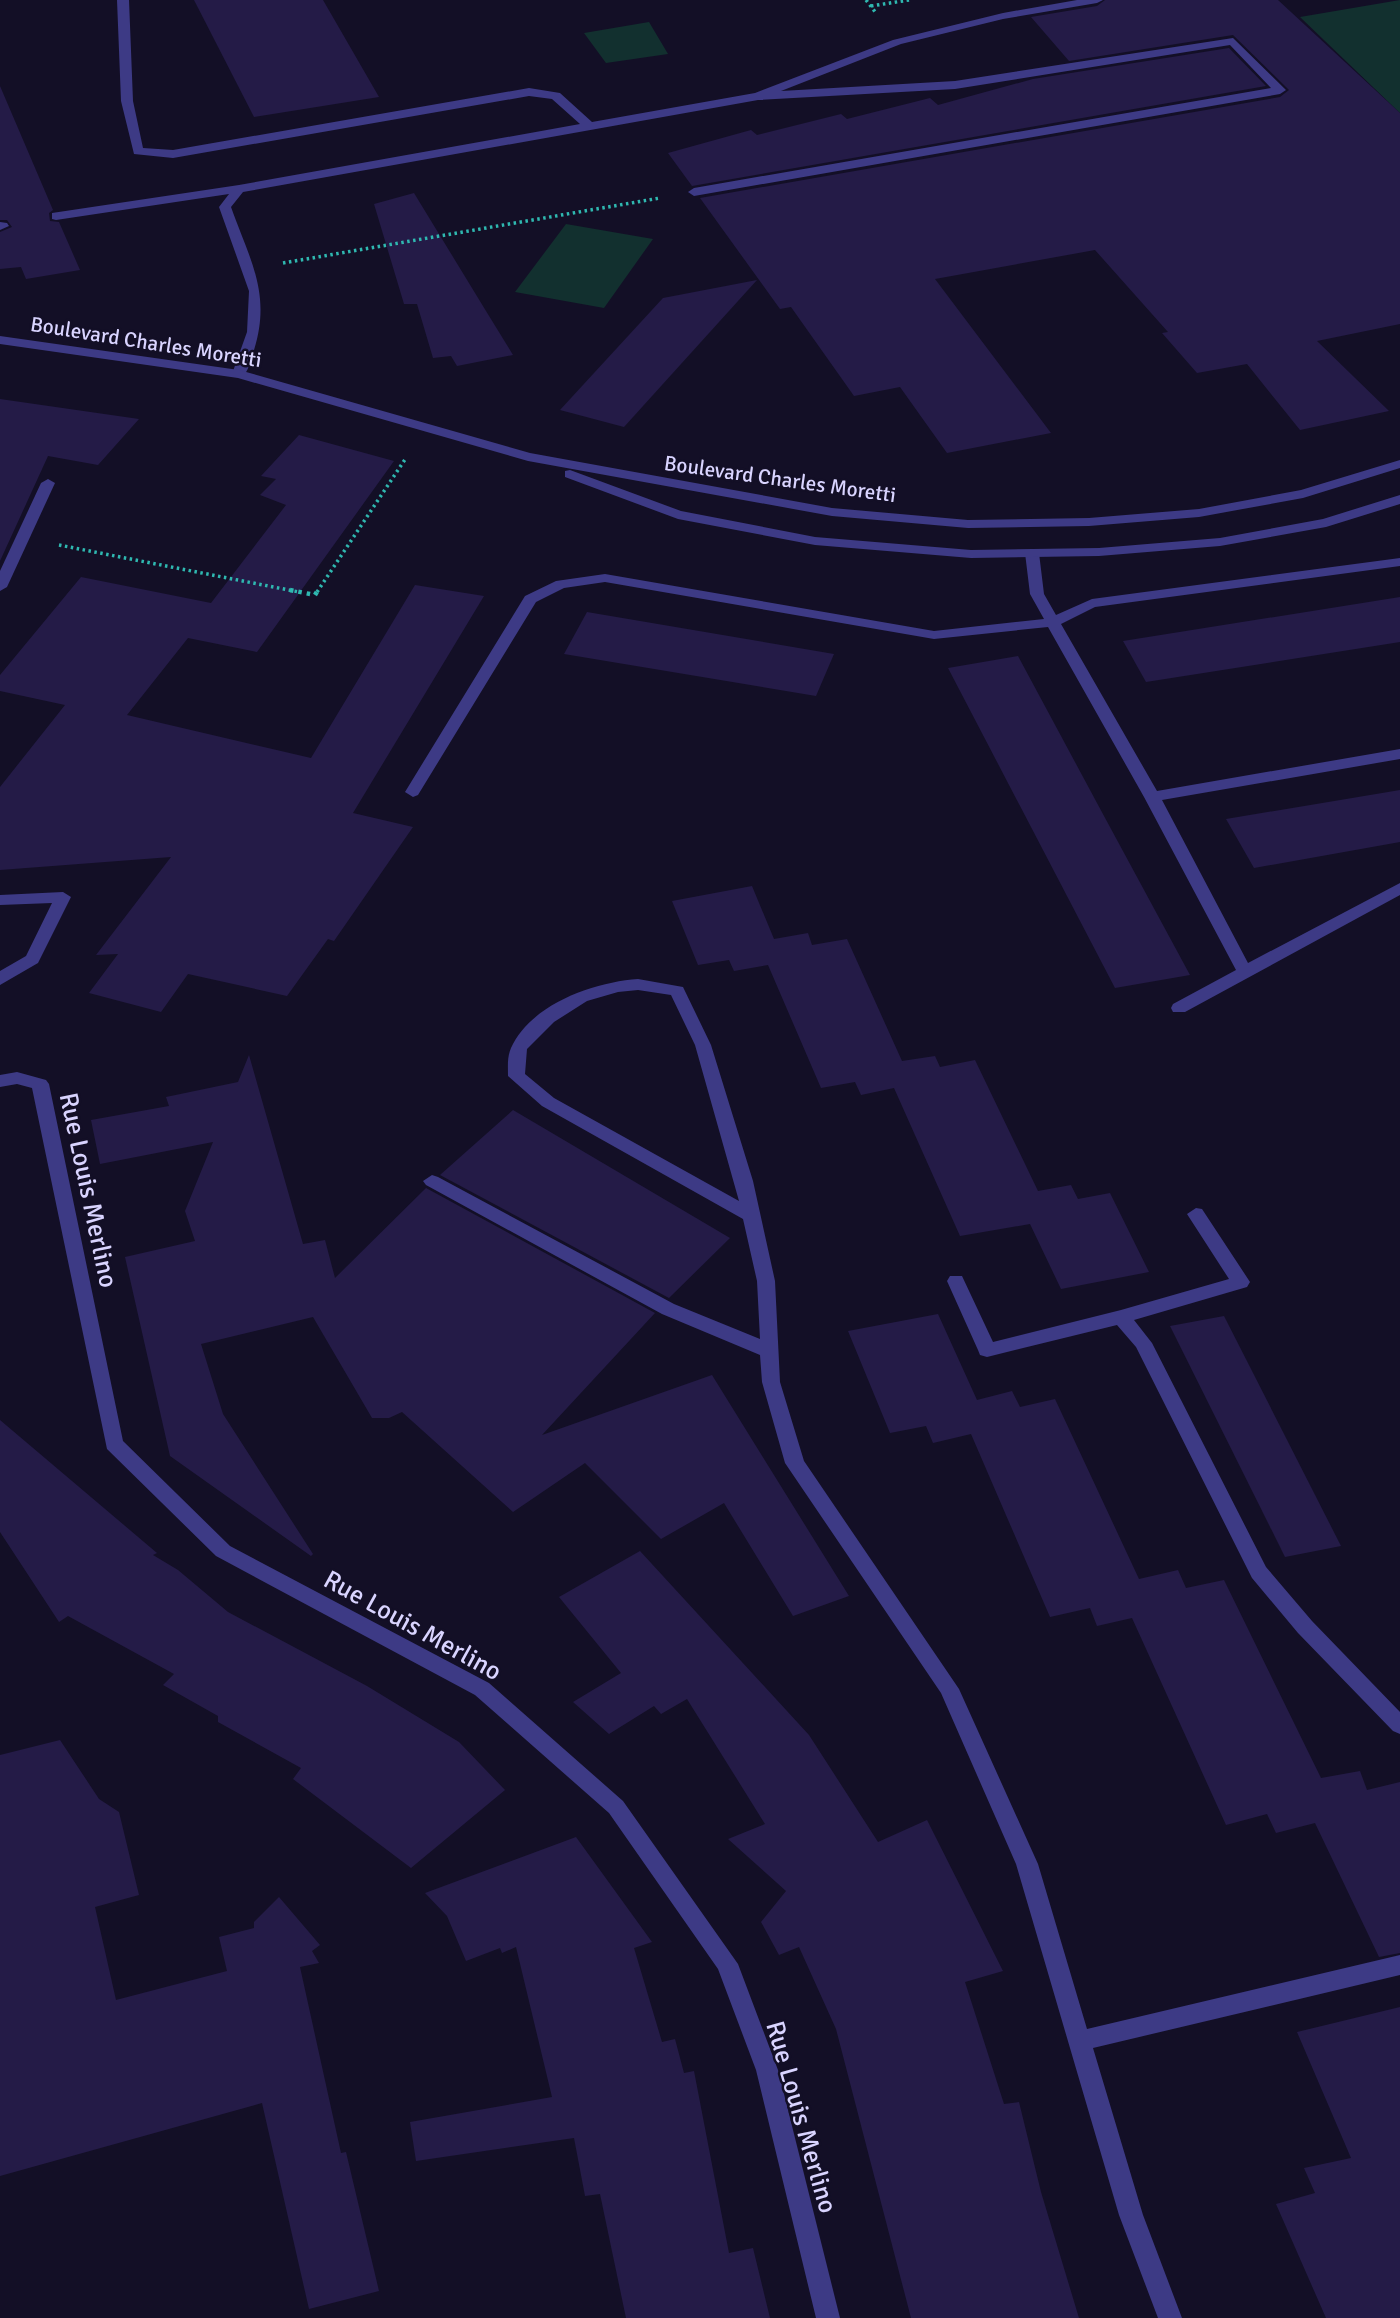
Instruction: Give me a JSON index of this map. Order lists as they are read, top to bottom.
{
  "streets": {
    "street": ["Boulevard Charles Moretti", "Rue Louis Merlino"]
  }
}
